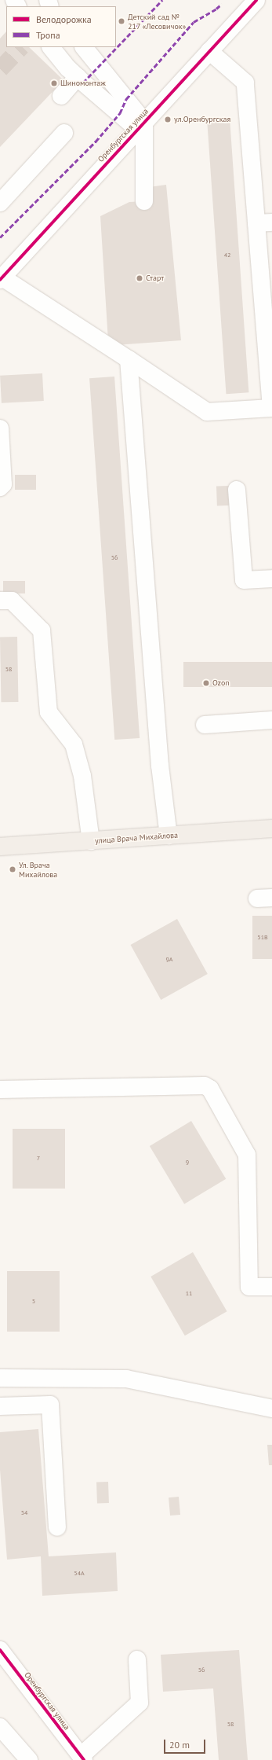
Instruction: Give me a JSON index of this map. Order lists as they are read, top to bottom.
{
  "streets": {
    "main road": ["улица Врача Михайлова"],
    "street": ["Оренбургская улица"]
  },
  "places": [
    "Детский сад № 217 «Лесовичок»",
    "Шиномонтаж",
    "ул.Оренбургская",
    "Старт",
    "Ozon",
    "Ул. Врача Михайлова"
  ],
  "house_numbers": [
    "42",
    "56",
    "58",
    "51В",
    "9А",
    "7",
    "9",
    "11",
    "5",
    "54",
    "54А",
    "56",
    "58"
  ],
  "legend": ["Велодорожка", "Тропа"],
  "scale_bar": "20 m"
}
